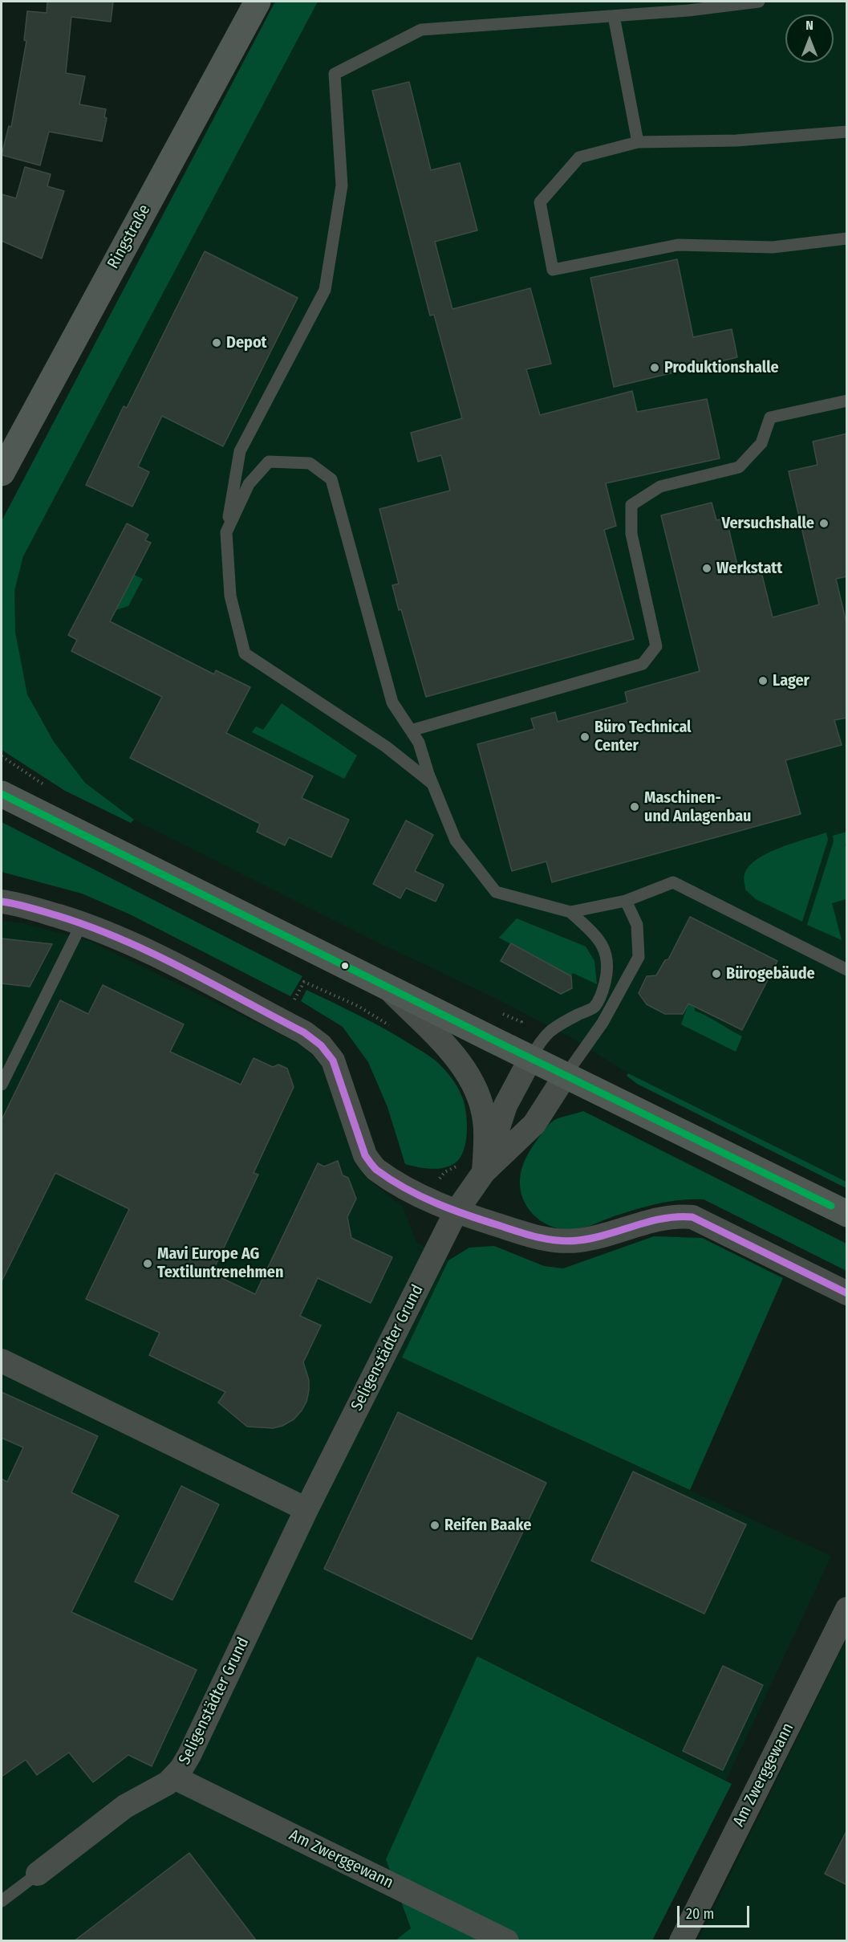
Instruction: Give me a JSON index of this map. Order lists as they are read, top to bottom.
{
  "streets": {
    "main road": ["Ringstraße"],
    "street": ["Seligenstädter Grund", "Am Zwerggewann"]
  },
  "crossings": [
    ["Seligenstädter Grund", "Am Zwerggewann"]
  ],
  "places": [
    "Depot",
    "Produktionshalle",
    "Versuchshalle",
    "Werkstatt",
    "Lager",
    "Büro Technical Center",
    "Maschinen- und Anlagenbau",
    "Bürogebäude",
    "Mavi Europe AG Textiluntrenehmen",
    "Reifen Baake"
  ],
  "scale_bar": "20 m",
  "north": "top"
}
